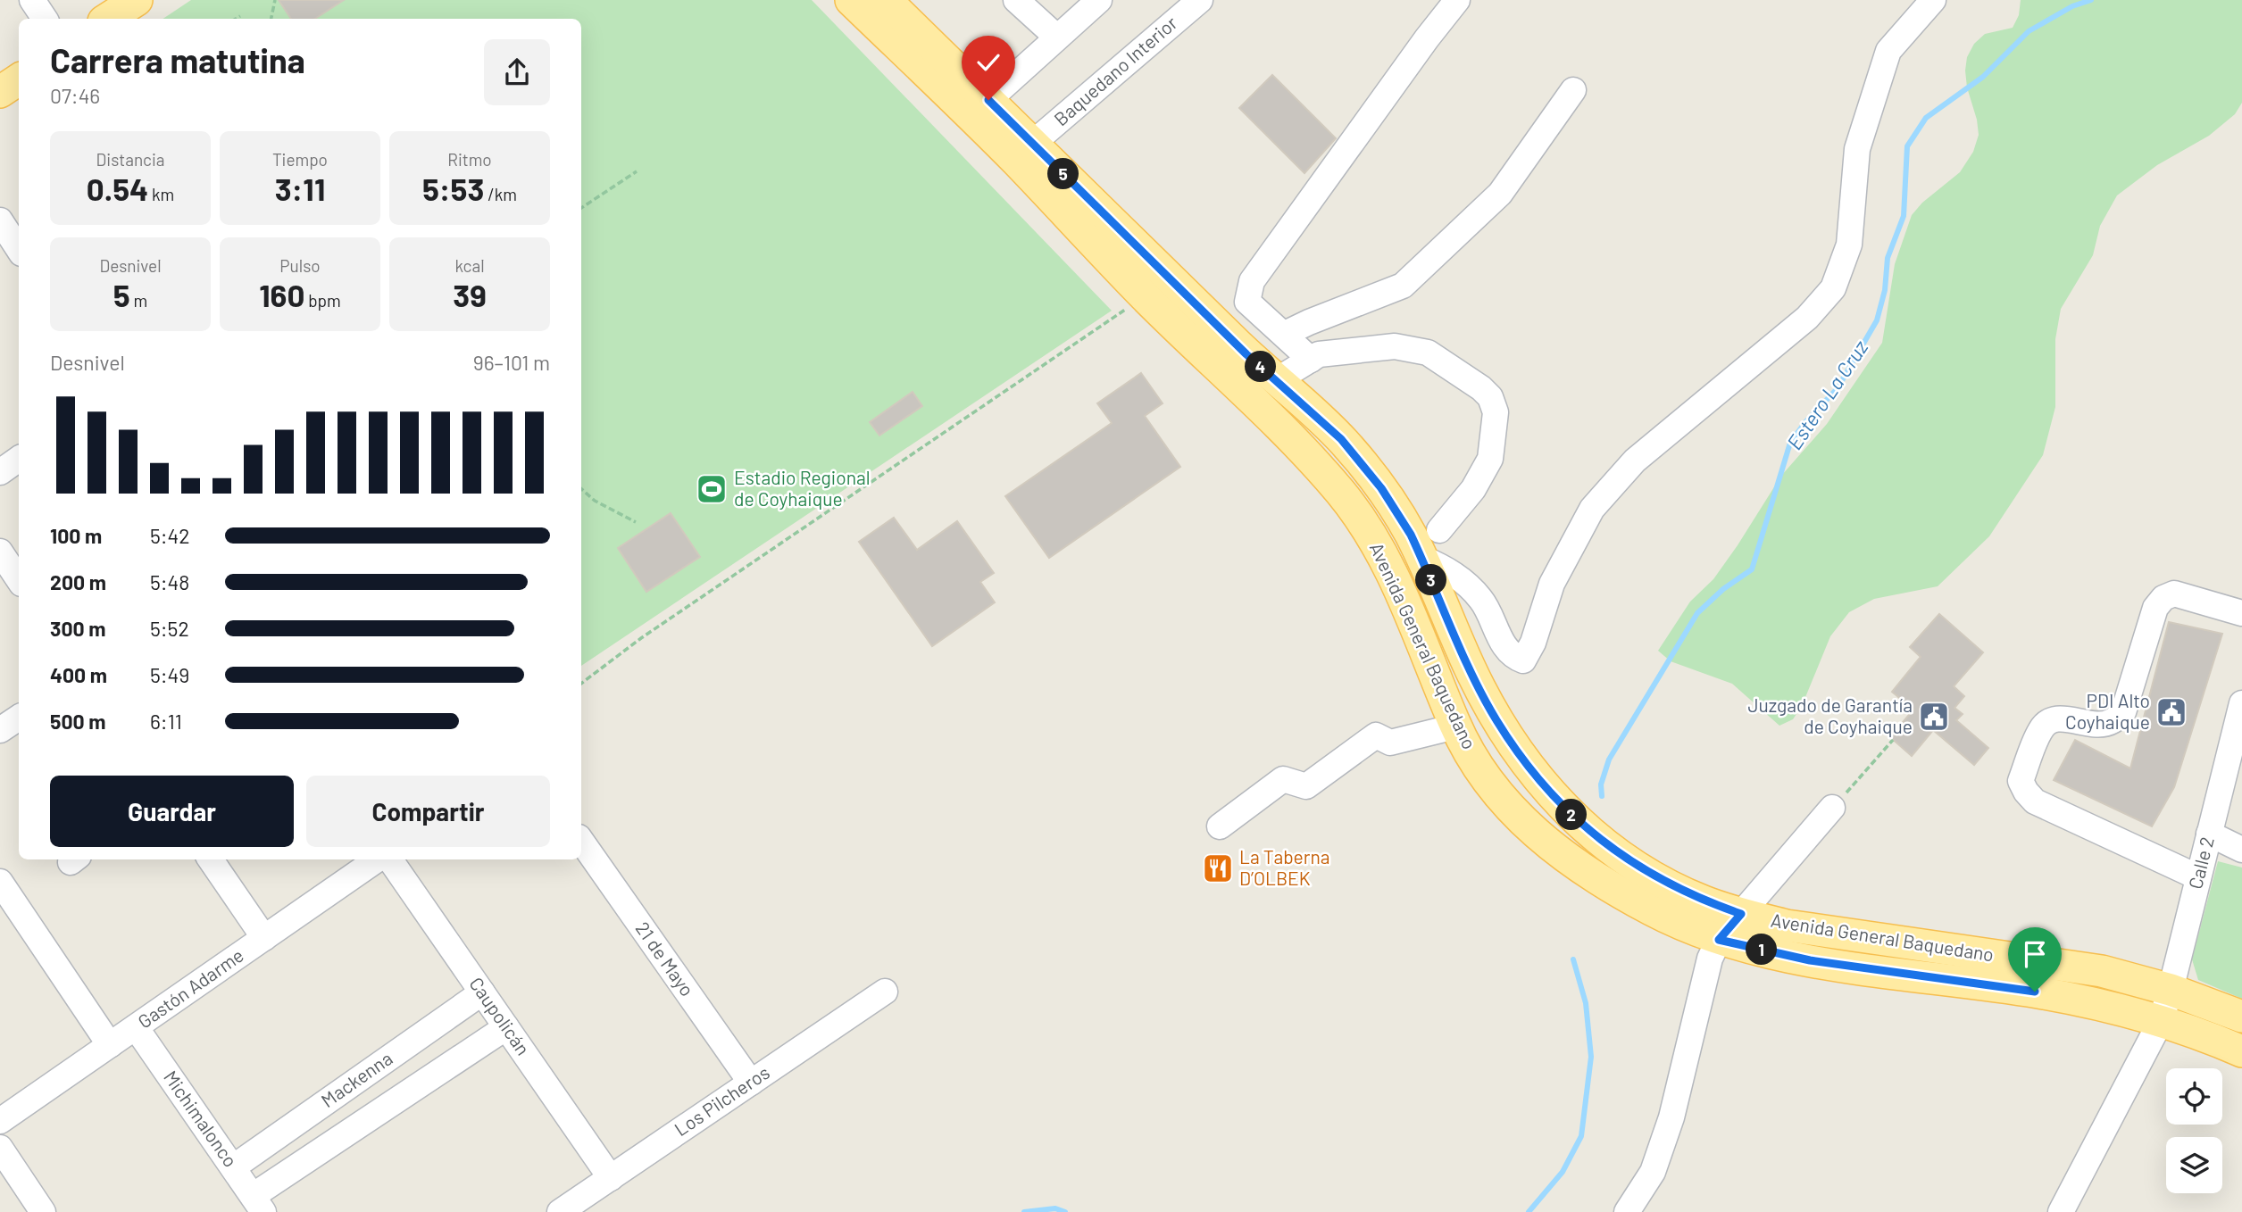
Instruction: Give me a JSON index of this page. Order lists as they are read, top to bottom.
{
  "streets": {
    "main road": ["Avenida General Baquedano"],
    "street": [
      "Baquedano Interior",
      "Calle 2",
      "21 de Mayo",
      "Gastón Adarme",
      "Caupolicán",
      "Mackenna",
      "Los Pilcheros",
      "Michimalonco"
    ]
  },
  "crossings": [
    ["Baquedano Interior", "Avenida General Baquedano"],
    ["Avenida General Baquedano", "Calle 2"],
    ["21 de Mayo", "Los Pilcheros"],
    ["Gastón Adarme", "Michimalonco"],
    ["Caupolicán", "Mackenna"],
    ["Caupolicán", "Los Pilcheros"],
    ["Mackenna", "Michimalonco"]
  ],
  "water": ["Estero La Cruz"],
  "places": {
    "sports": ["Estadio Regional de Coyhaique"],
    "public building": ["PDI Alto Coyhaique", "Juzgado de Garantía de Coyhaique"],
    "restaurant": ["La Taberna D’OLBEK"]
  },
  "page": {
    "heading": ["Carrera matutina", "07:46"],
    "stats": [
      ["Distancia", "0.54 km"],
      ["Tiempo", "3:11"],
      ["Ritmo", "5:53 /km"],
      ["Desnivel", "5 m"],
      ["Pulso", "160 bpm"],
      ["kcal", "39"]
    ],
    "pins": [
      "5",
      "4",
      "3",
      "2",
      "1"
    ],
    "chart": ["Desnivel", "96–101 m"],
    "list": [
      {
        "name": "100 m",
        "note": "5:42"
      },
      {
        "name": "200 m",
        "note": "5:48"
      },
      {
        "name": "300 m",
        "note": "5:52"
      },
      {
        "name": "400 m",
        "note": "5:49"
      },
      {
        "name": "500 m",
        "note": "6:11"
      }
    ],
    "buttons": ["Guardar", "Compartir"]
  }
}
